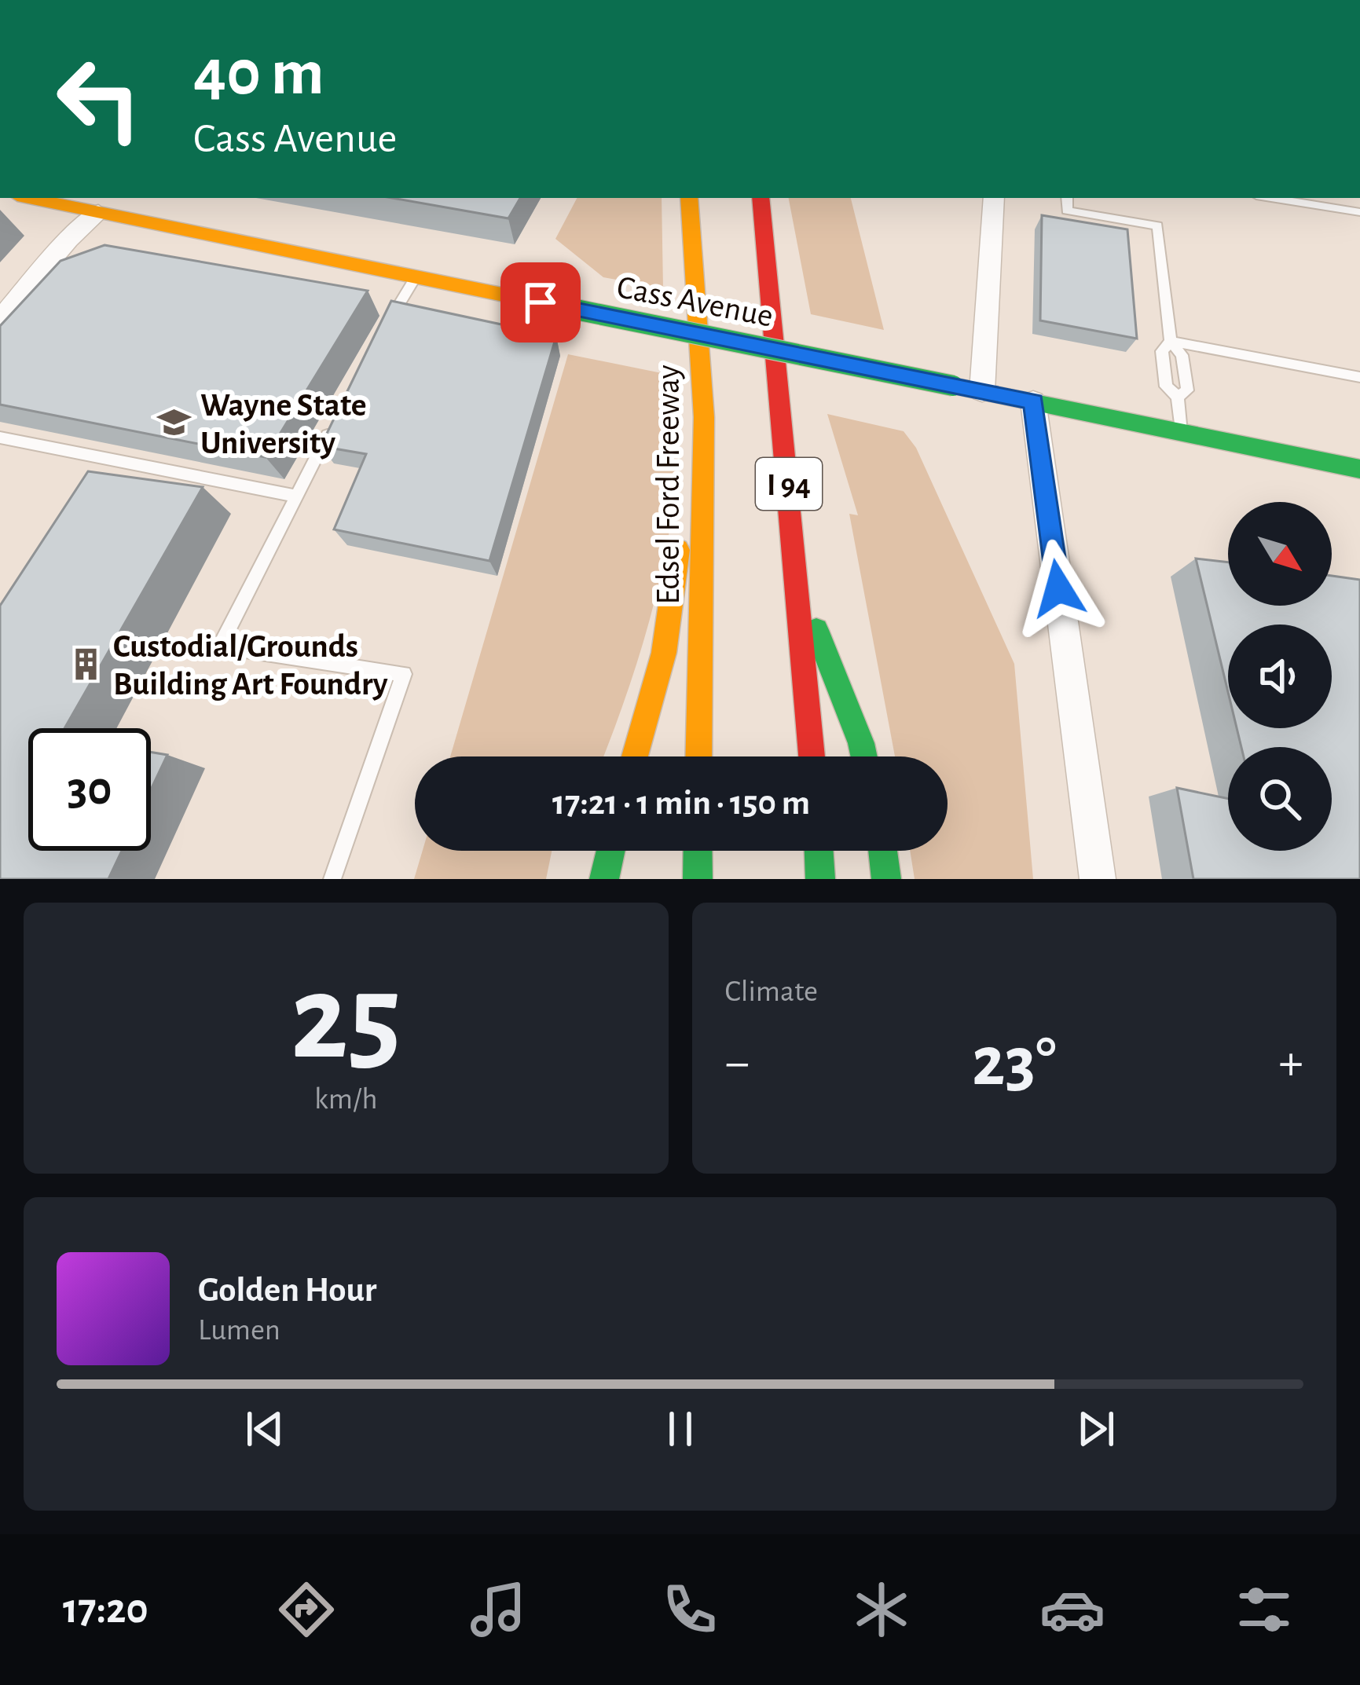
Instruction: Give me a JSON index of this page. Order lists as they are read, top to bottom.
{
  "streets": {
    "main road": ["Cass Avenue", "I 94", "Edsel Ford Freeway"]
  },
  "places": {
    "school or university": ["Wayne State University"],
    "building": ["Custodial/Grounds Building Art Foundry"]
  },
  "north": "bottom right",
  "page": {
    "turn": ["40 m", "Cass Avenue"],
    "limit": "30",
    "trip": "17:21 · 1 min · 150 m",
    "tile": [
      ["25", "km/h"],
      "Climate"
    ],
    "heat": ["−", "23°", "+"],
    "song": ["Golden Hour", "Lumen"],
    "tabs": "17:20"
  }
}
